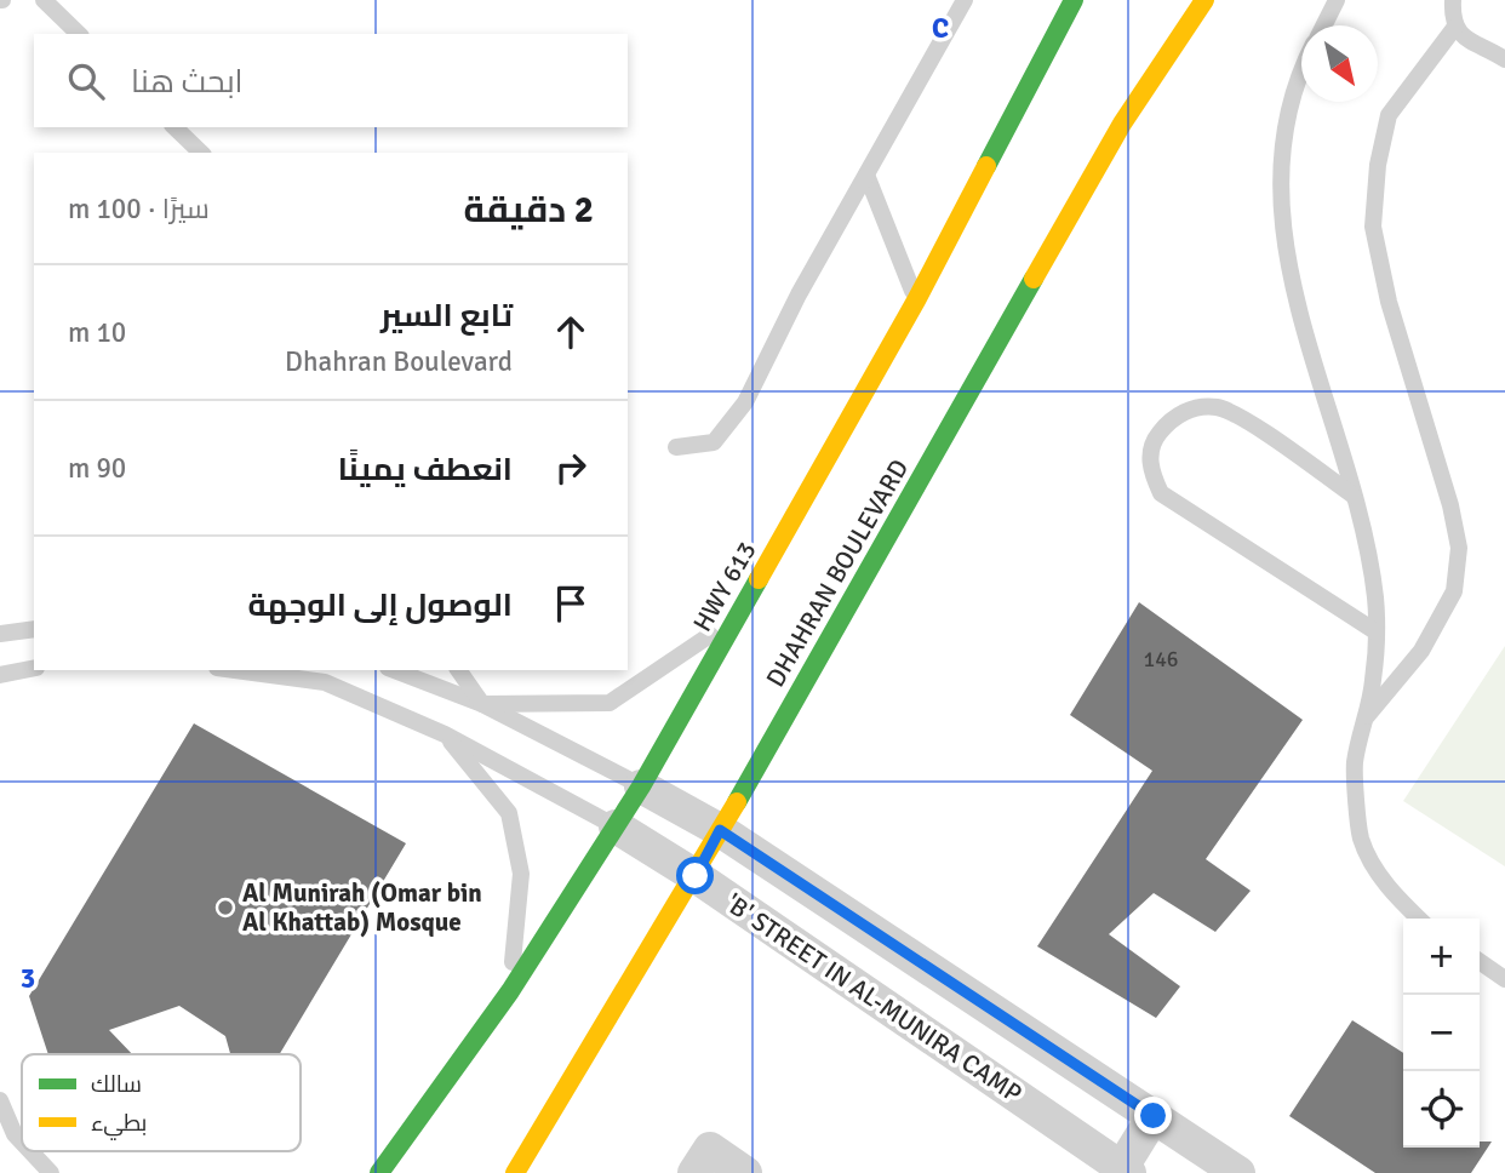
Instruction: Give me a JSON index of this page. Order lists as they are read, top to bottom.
{
  "streets": {
    "main road": ["DHAHRAN BOULEVARD", "HWY 613"],
    "street": ["'B' STREET IN AL-MUNIRA CAMP"]
  },
  "crossings": [
    ["DHAHRAN BOULEVARD", "'B' STREET IN AL-MUNIRA CAMP"],
    ["HWY 613", "'B' STREET IN AL-MUNIRA CAMP"]
  ],
  "places": ["Al Munirah (Omar bin Al Khattab) Mosque"],
  "house_numbers": ["146"],
  "legend": ["سالك", "بطيء"],
  "north": "bottom right",
  "page": {
    "search": "ابحث هنا",
    "heading": ["2 دقيقة", "سيرًا · 100 m"],
    "list": [
      ["تابع السير", "Dhahran Boulevard", "10 m"],
      ["انعطف يمينًا", "90 m"],
      "الوصول إلى الوجهة"
    ],
    "map_buttons": ["+", "−"]
  },
  "grid": {
    "columns": ["C"],
    "rows": ["3"]
  }
}
